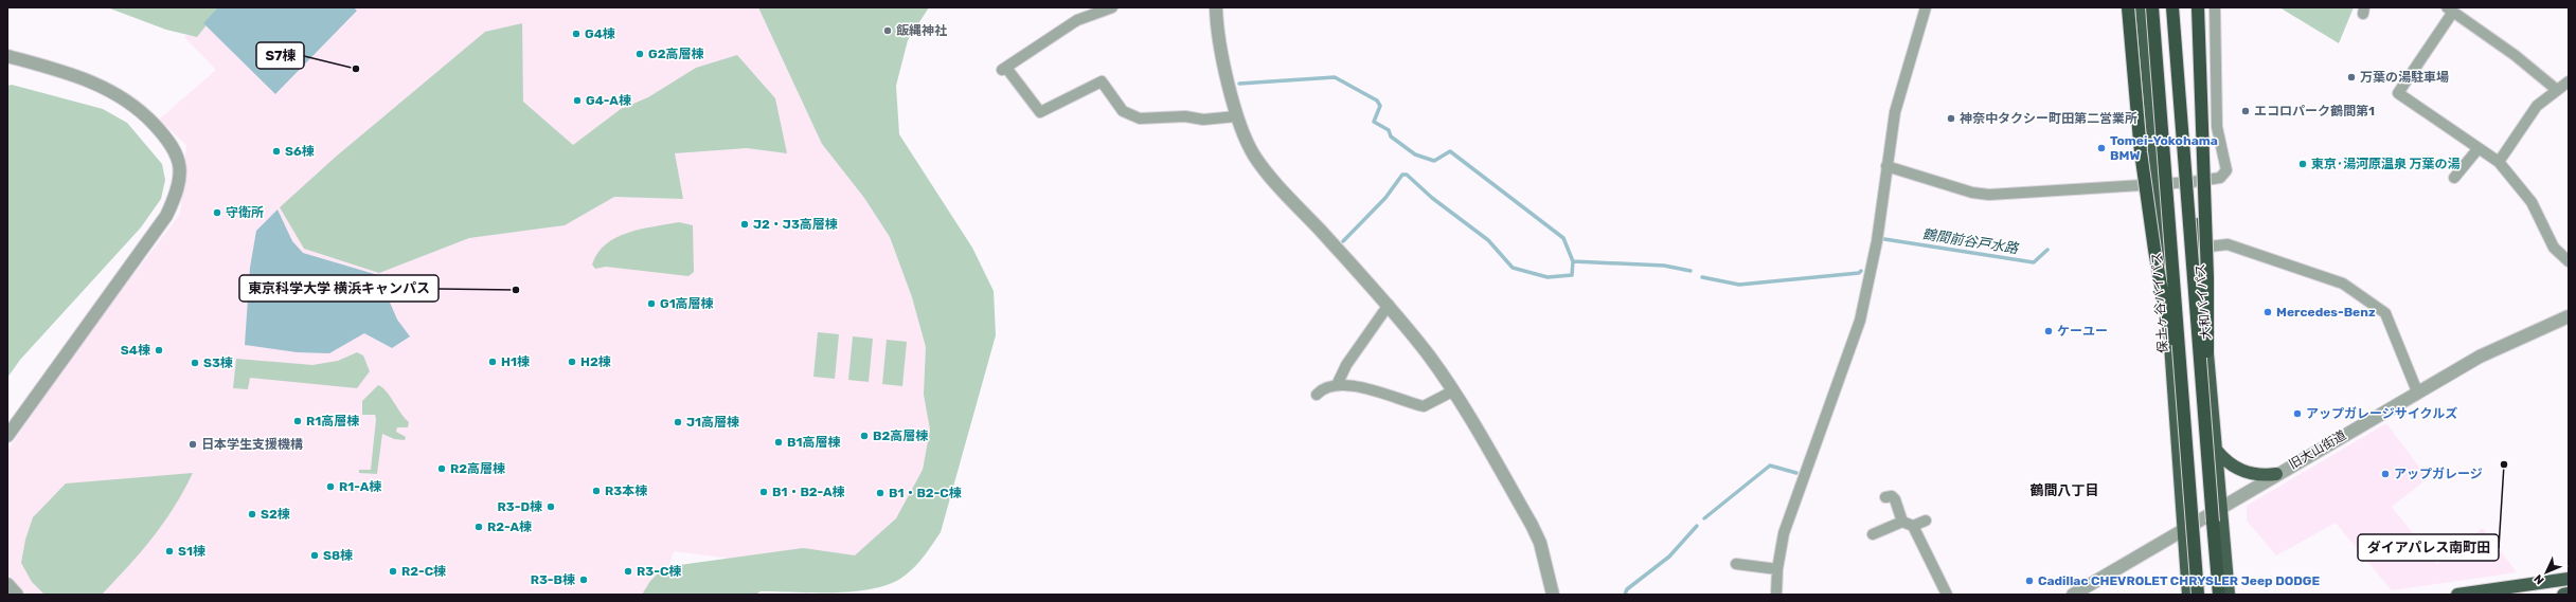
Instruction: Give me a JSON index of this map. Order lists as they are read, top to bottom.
{
  "streets": {
    "highway": ["大和バイパス", "保土ヶ谷バイパス"],
    "street": ["旧大山街道"]
  },
  "crossings": [
    ["大和バイパス", "旧大山街道"]
  ],
  "districts": ["鶴間八丁目"],
  "water": ["鶴間前谷戸水路"],
  "places": [
    "飯縄神社",
    "G4棟",
    "G2高層棟",
    "S7棟",
    "万葉の湯駐車場",
    "G4-A棟",
    "エコロパーク鶴間第1",
    "神奈中タクシー町田第二営業所",
    "Tomei-Yokohama BMW",
    "S6棟",
    "東京･湯河原温泉 万葉の湯",
    "守衛所",
    "J2・J3高層棟",
    "東京科学大学 横浜キャンパス",
    "G1高層棟",
    "Mercedes-Benz",
    "ケーユー",
    "S4棟",
    "H1棟",
    "H2棟",
    "S3棟",
    "アップガレージサイクルズ",
    "R1高層棟",
    "J1高層棟",
    "B2高層棟",
    "B1高層棟",
    "日本学生支援機構",
    "ダイアパレス南町田",
    "R2高層棟",
    "アップガレージ",
    "R1-A棟",
    "R3本棟",
    "B1・B2-A棟",
    "B1・B2-C棟",
    "R3-D棟",
    "S2棟",
    "R2-A棟",
    "S1棟",
    "S8棟",
    "R2-C棟",
    "R3-C棟",
    "R3-B棟",
    "Cadillac CHEVROLET CHRYSLER Jeep DODGE"
  ],
  "north": "bottom left"
}
